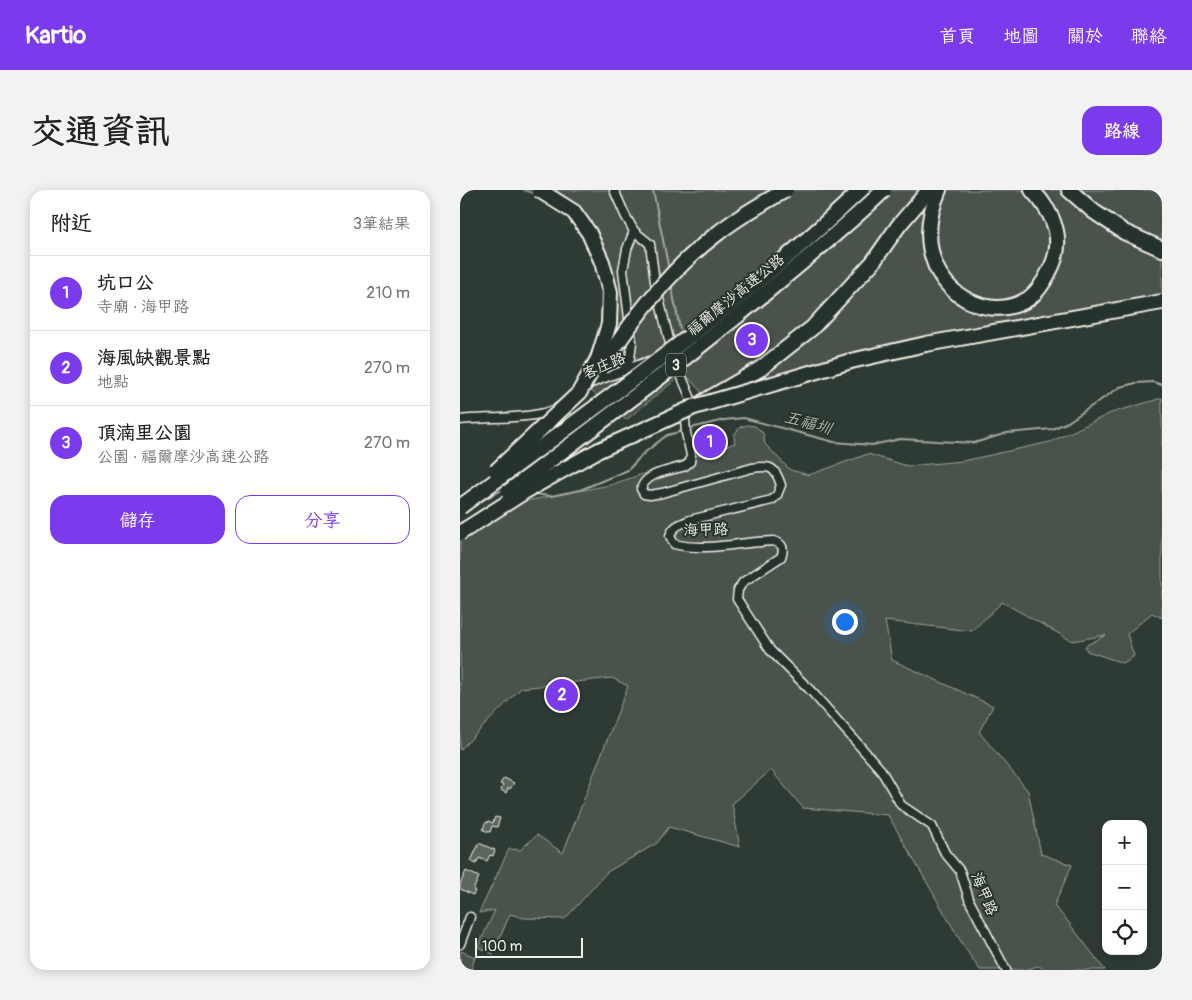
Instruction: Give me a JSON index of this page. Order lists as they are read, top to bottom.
{
  "streets": {
    "highway": ["福爾摩沙高速公路", "3"],
    "street": ["客庄路", "海甲路"]
  },
  "crossings": [
    ["客庄路", "海甲路"]
  ],
  "water": ["五福圳"],
  "scale_bar": "100 m",
  "page": {
    "header": "Kartio",
    "nav": [
      "首頁",
      "地圖",
      "關於",
      "聯絡"
    ],
    "buttons": [
      "路線",
      ["儲存", "分享"]
    ],
    "title": "交通資訊",
    "heading": ["附近", "3筆結果"],
    "list": [
      {
        "mark": "1",
        "name": "坑口公",
        "note": "寺廟 · 海甲路",
        "value": "210 m"
      },
      {
        "mark": "2",
        "name": "海風缺觀景點",
        "note": "地點",
        "value": "270 m"
      },
      {
        "mark": "3",
        "name": "頂湳里公園",
        "note": "公園 · 福爾摩沙高速公路",
        "value": "270 m"
      }
    ],
    "pins": ["3", "1", "2"],
    "map_buttons": ["+", "−"],
    "scale": "100 m"
  }
}
